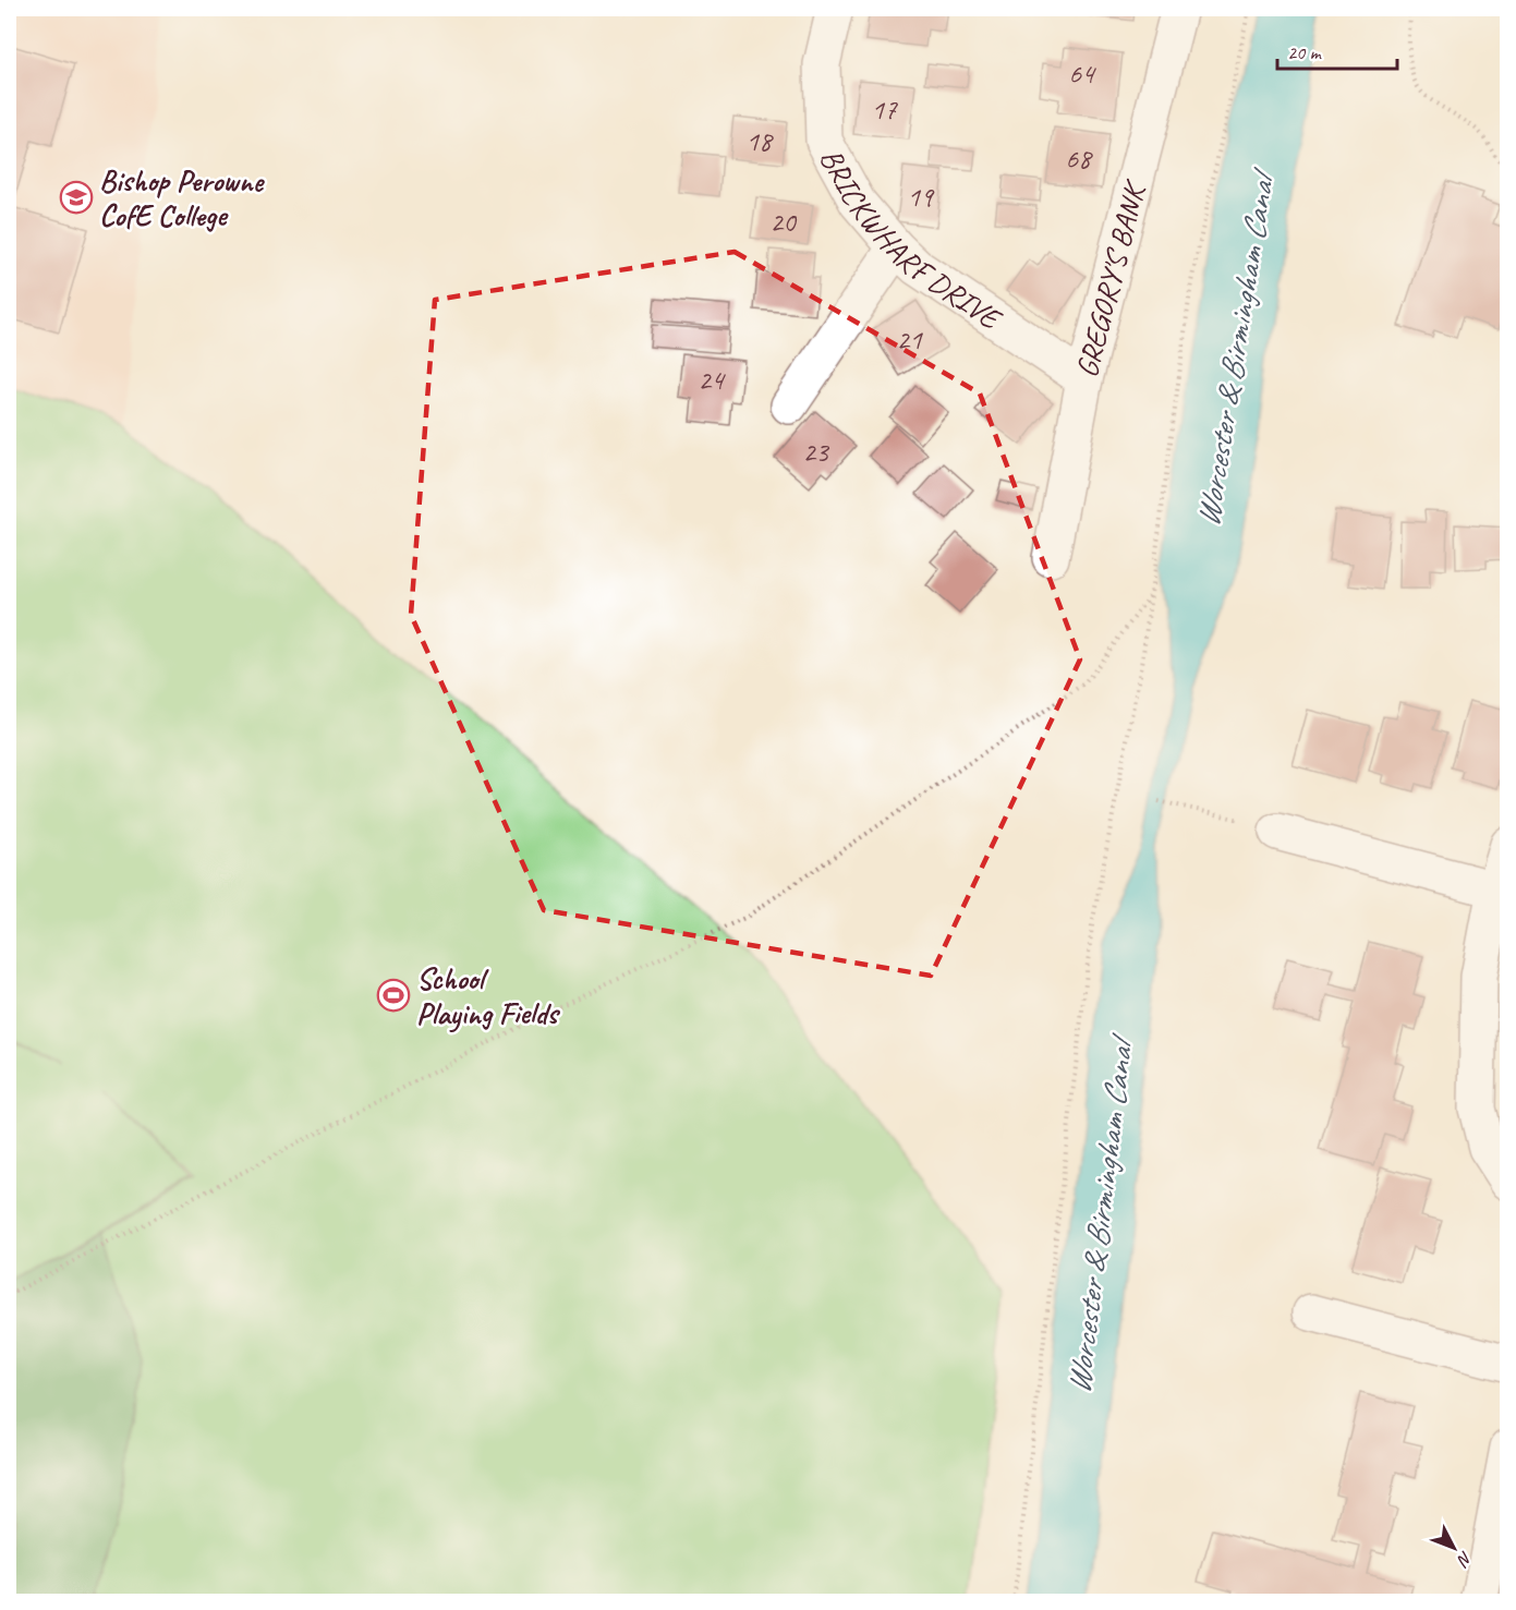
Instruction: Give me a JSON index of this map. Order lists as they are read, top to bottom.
{
  "streets": {
    "street": ["BRICKWHARF DRIVE", "GREGORY'S BANK"]
  },
  "crossings": [
    ["BRICKWHARF DRIVE", "GREGORY'S BANK"]
  ],
  "water": ["Worcester & Birmingham Canal"],
  "places": {
    "school or university": ["Bishop Perowne CofE College"],
    "sports": ["School Playing Fields"]
  },
  "house_numbers": [
    "64",
    "17",
    "18",
    "68",
    "19",
    "20",
    "21",
    "24",
    "23"
  ],
  "scale_bar": "20 m",
  "north": "bottom right"
}
